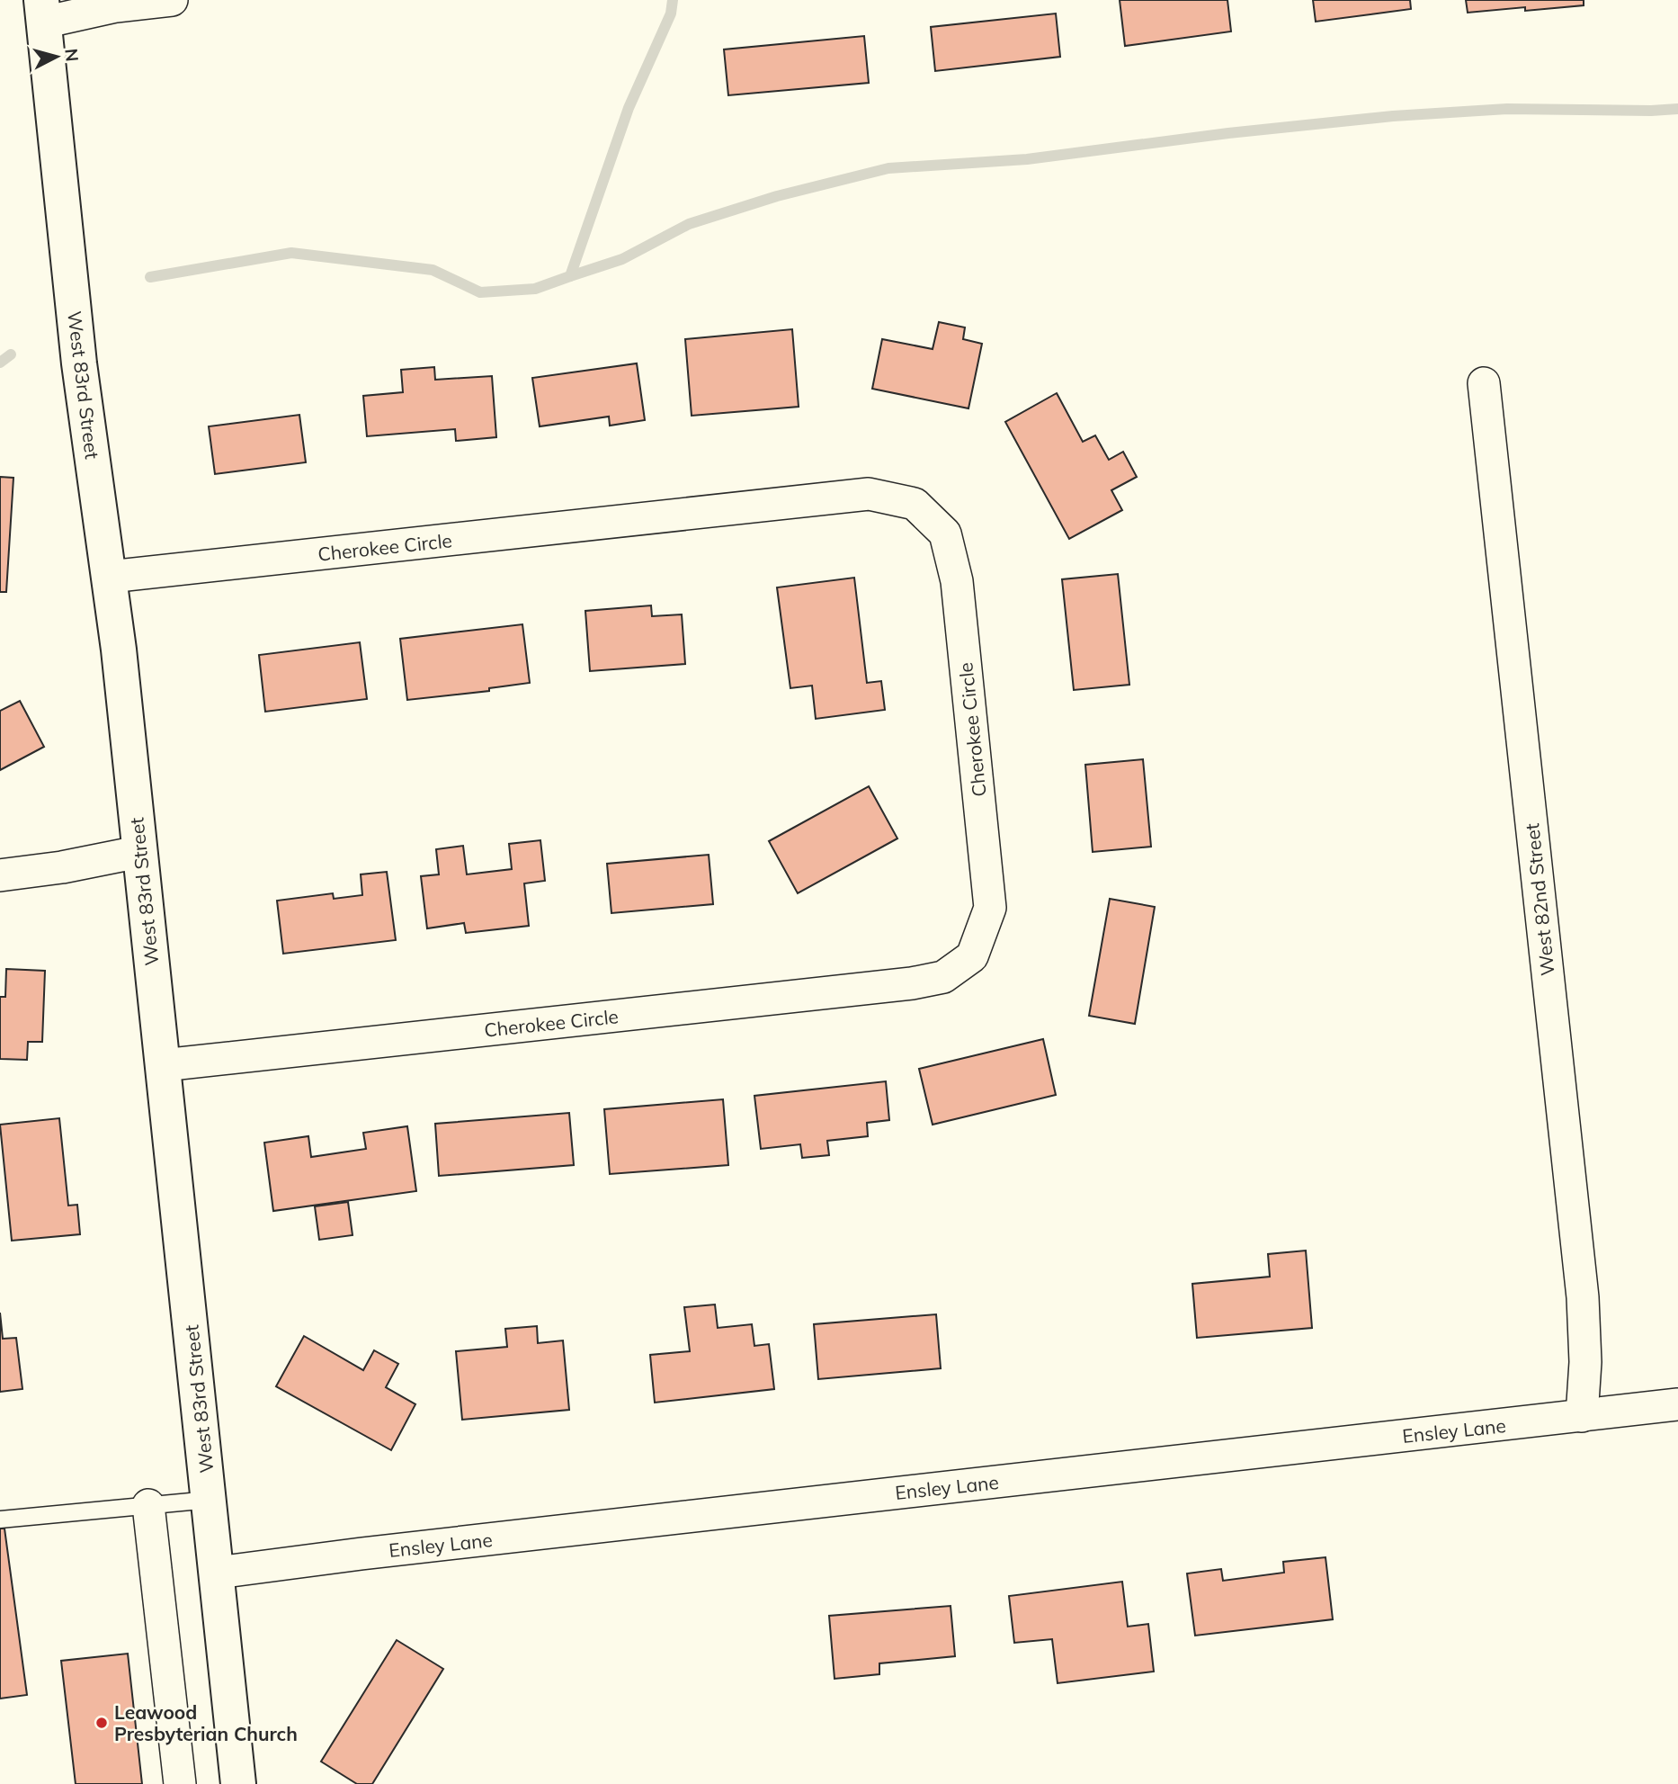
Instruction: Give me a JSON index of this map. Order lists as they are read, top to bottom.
{
  "streets": {
    "street": [
      "West 83rd Street",
      "Cherokee Circle",
      "West 82nd Street",
      "Ensley Lane"
    ]
  },
  "crossings": [
    ["West 83rd Street", "Cherokee Circle"],
    ["West 83rd Street", "Ensley Lane"],
    ["West 82nd Street", "Ensley Lane"]
  ],
  "places": ["Leawood Presbyterian Church"],
  "north": "right"
}
